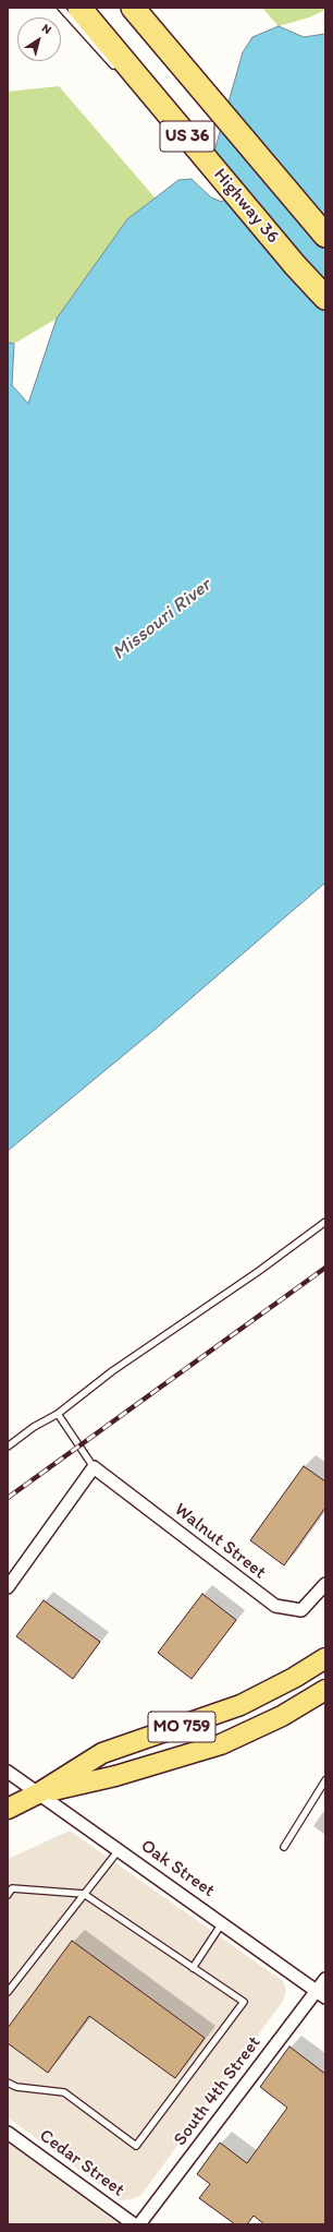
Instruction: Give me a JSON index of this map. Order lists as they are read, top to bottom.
{
  "streets": {
    "highway": ["US 36", "Highway 36"],
    "main road": ["MO 759"],
    "street": [
      "Walnut Street",
      "Oak Street",
      "South 4th Street",
      "Cedar Street"
    ]
  },
  "crossings": [
    ["MO 759", "Oak Street"],
    ["Oak Street", "South 4th Street"]
  ],
  "water": ["Missouri River"],
  "north": "top right"
}
